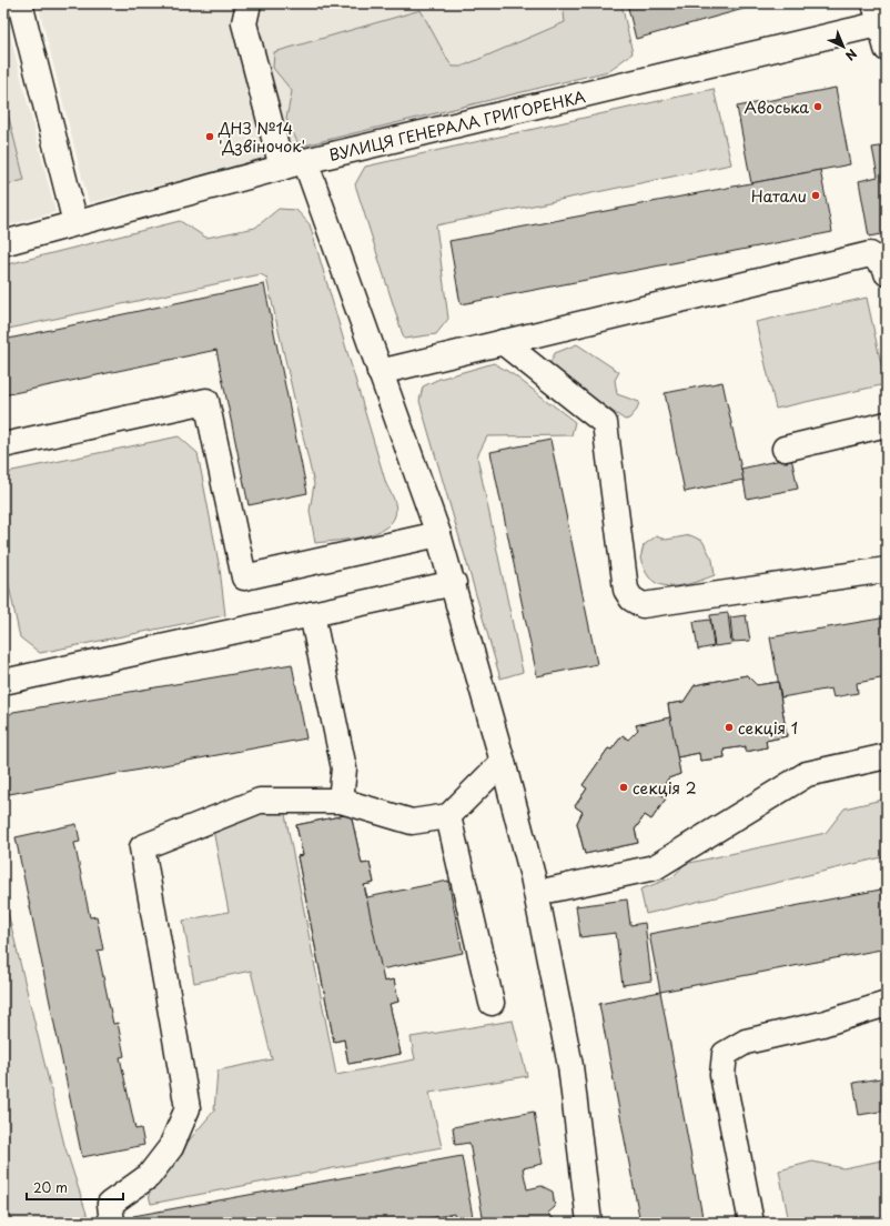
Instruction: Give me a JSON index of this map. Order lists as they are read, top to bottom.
{
  "streets": {
    "street": ["ВУЛИЦЯ ГЕНЕРАЛА ГРИГОРЕНКА"]
  },
  "places": [
    "Авоська",
    "ДНЗ №14 'Дзвіночок'",
    "Натали",
    "секція 1",
    "секція 2"
  ],
  "scale_bar": "20 m",
  "north": "bottom right"
}
